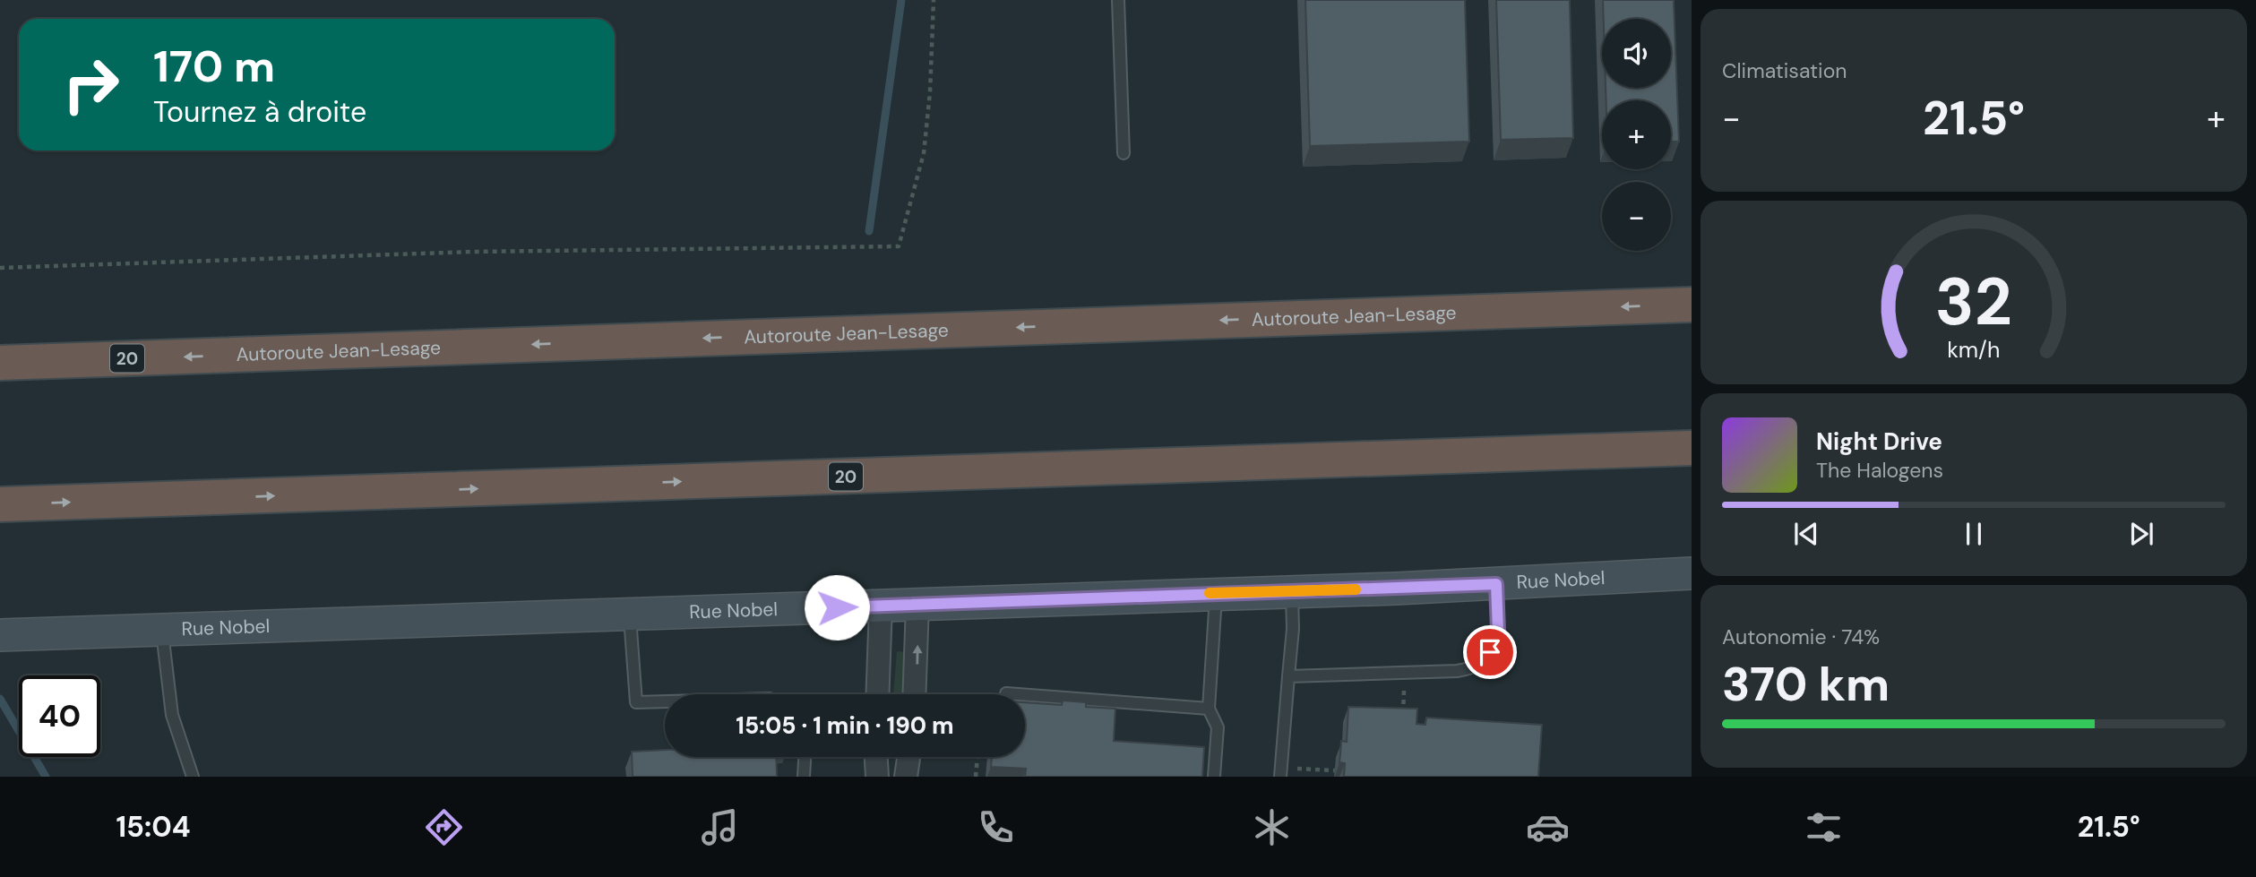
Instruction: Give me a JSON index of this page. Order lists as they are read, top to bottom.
{
  "streets": {
    "highway": ["Autoroute Jean-Lesage", "20"],
    "street": ["Rue Nobel"]
  },
  "page": {
    "tile": [
      "Climatisation",
      ["Autonomie · 74%", "370 km"]
    ],
    "map_buttons": ["+", "−"],
    "turn": ["170 m", "Tournez à droite"],
    "heat": ["−", "21.5°", "+"],
    "song": ["Night Drive", "The Halogens"],
    "limit": "40",
    "trip": "15:05 · 1 min · 190 m",
    "tabs": ["15:04", "21.5°"],
    "gauge": ["32", "km/h"]
  }
}
